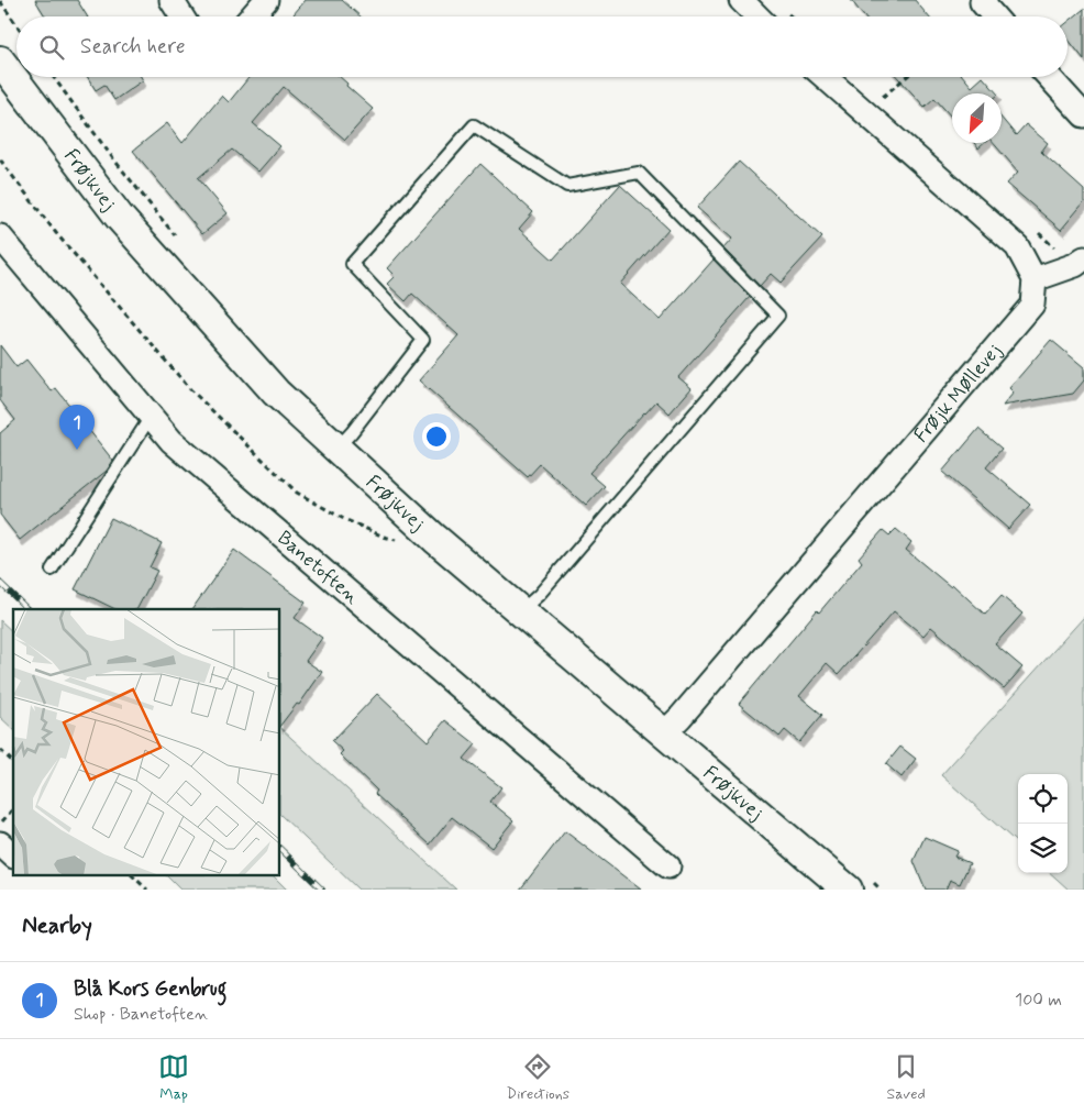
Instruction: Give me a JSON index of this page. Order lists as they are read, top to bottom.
{
  "streets": {
    "street": ["Frøjkvej", "Frøjk Møllevej", "Banetoften"]
  },
  "crossings": [
    ["Frøjkvej", "Frøjk Møllevej"]
  ],
  "north": "bottom left",
  "page": {
    "search": "Search here",
    "pins": "1",
    "heading": "Nearby",
    "list": [
      {
        "mark": "1",
        "name": "Blå Kors Genbrug",
        "note": "Shop · Banetoften",
        "value": "100 m"
      }
    ],
    "nav": ["Map", "Directions", "Saved"]
  }
}
